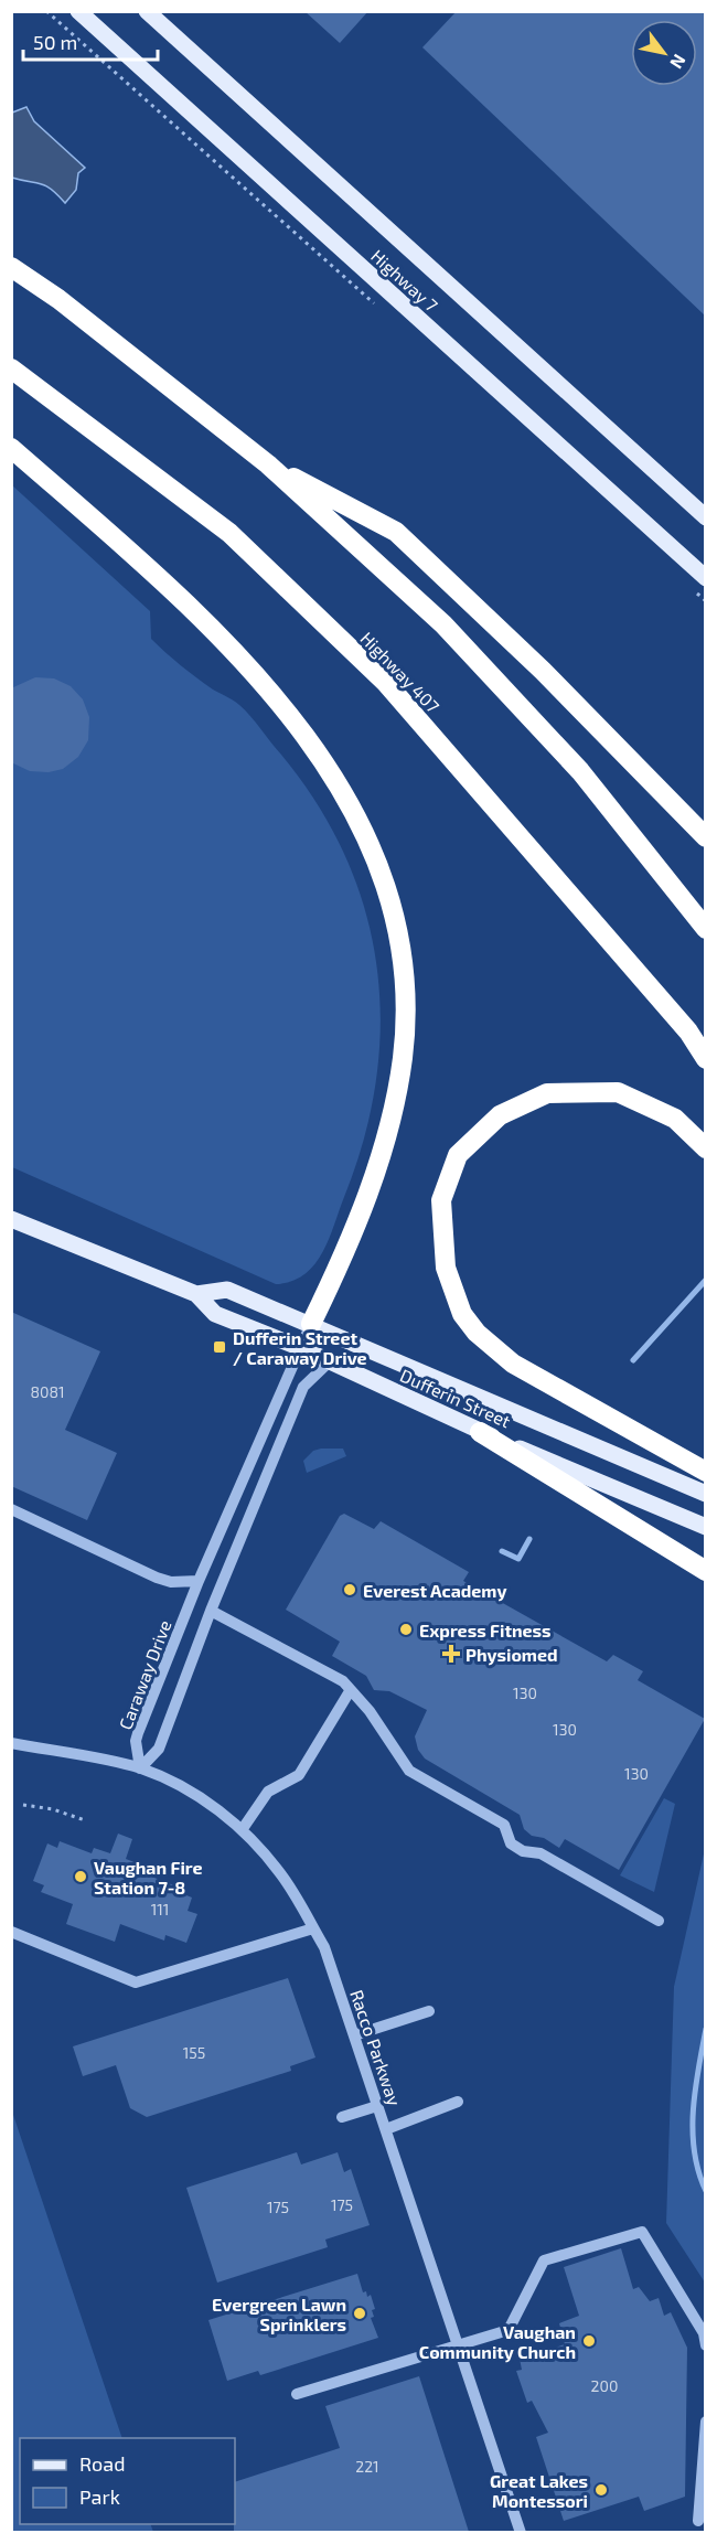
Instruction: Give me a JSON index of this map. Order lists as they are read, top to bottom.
{
  "streets": {
    "highway": ["Highway 407"],
    "main road": ["Highway 7", "Dufferin Street"],
    "street": ["Caraway Drive", "Racco Parkway"]
  },
  "crossings": [
    ["Dufferin Street", "Caraway Drive"],
    ["Caraway Drive", "Racco Parkway"]
  ],
  "places": {
    "transit": ["Dufferin Street / Caraway Drive"],
    "other": [
      "Everest Academy",
      "Express Fitness",
      "Vaughan Fire Station 7-8",
      "Evergreen Lawn Sprinklers",
      "Vaughan Community Church",
      "Great Lakes Montessori"
    ],
    "health": ["Physiomed"]
  },
  "house_numbers": [
    "8081",
    "130",
    "130",
    "130",
    "111",
    "155",
    "175",
    "175",
    "200",
    "221"
  ],
  "legend": ["Road", "Park"],
  "scale_bar": "50 m",
  "north": "bottom right"
}
